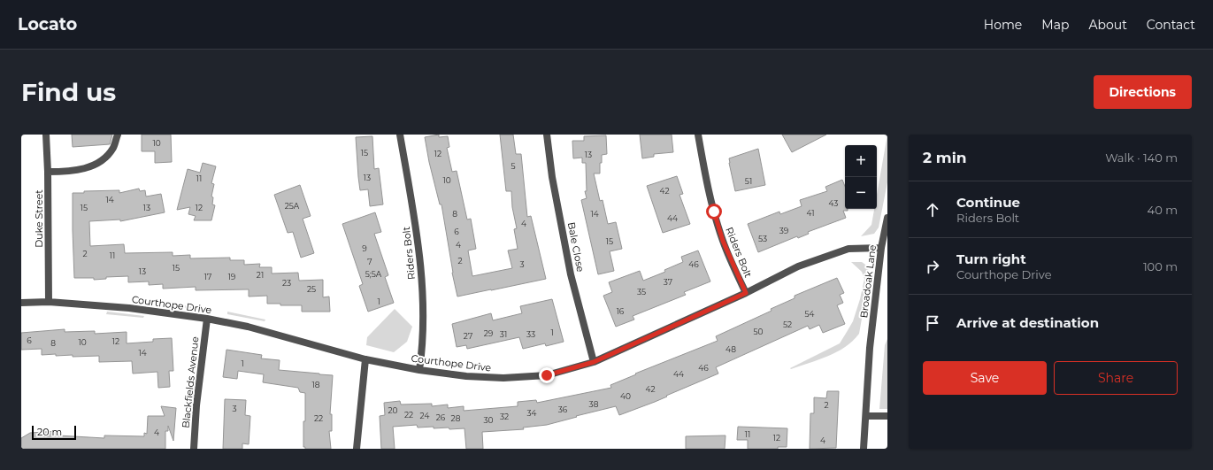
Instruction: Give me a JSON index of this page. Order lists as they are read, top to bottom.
{
  "streets": {
    "street": [
      "Duke Street",
      "Bale Close",
      "Riders Bolt",
      "Broadoak Lane",
      "Courthope Drive",
      "Blackfields Avenue"
    ]
  },
  "crossings": [
    ["Duke Street", "Courthope Drive"],
    ["Bale Close", "Courthope Drive"],
    ["Riders Bolt", "Courthope Drive"],
    ["Broadoak Lane", "Courthope Drive"],
    ["Courthope Drive", "Blackfields Avenue"]
  ],
  "house_numbers": [
    "10",
    "15",
    "12",
    "13",
    "5",
    "13",
    "11",
    "10",
    "51",
    "42",
    "14",
    "43",
    "25A",
    "15",
    "13",
    "12",
    "41",
    "8",
    "14",
    "44",
    "4",
    "39",
    "6",
    "53",
    "15",
    "4",
    "9",
    "2",
    "11",
    "2",
    "7",
    "3",
    "46",
    "15",
    "13",
    "5;5A",
    "21",
    "17",
    "19",
    "37",
    "23",
    "25",
    "35",
    "1",
    "16",
    "54",
    "52",
    "50",
    "1",
    "29",
    "31",
    "33",
    "27",
    "6",
    "12",
    "10",
    "8",
    "48",
    "14",
    "1",
    "46",
    "44",
    "18",
    "42",
    "40",
    "38",
    "2",
    "3",
    "36",
    "20",
    "34",
    "22",
    "24",
    "32",
    "26",
    "22",
    "28",
    "30",
    "4",
    "11",
    "12",
    "4"
  ],
  "scale_bar": "20 m",
  "page": {
    "header": "Locato",
    "nav": [
      "Home",
      "Map",
      "About",
      "Contact"
    ],
    "buttons": [
      "Directions",
      ["Save", "Share"]
    ],
    "title": "Find us",
    "heading": ["2 min", "Walk · 140 m"],
    "map_buttons": ["+", "−"],
    "list": [
      ["Continue", "Riders Bolt", "40 m"],
      ["Turn right", "Courthope Drive", "100 m"],
      "Arrive at destination"
    ],
    "scale": "20 m"
  }
}
